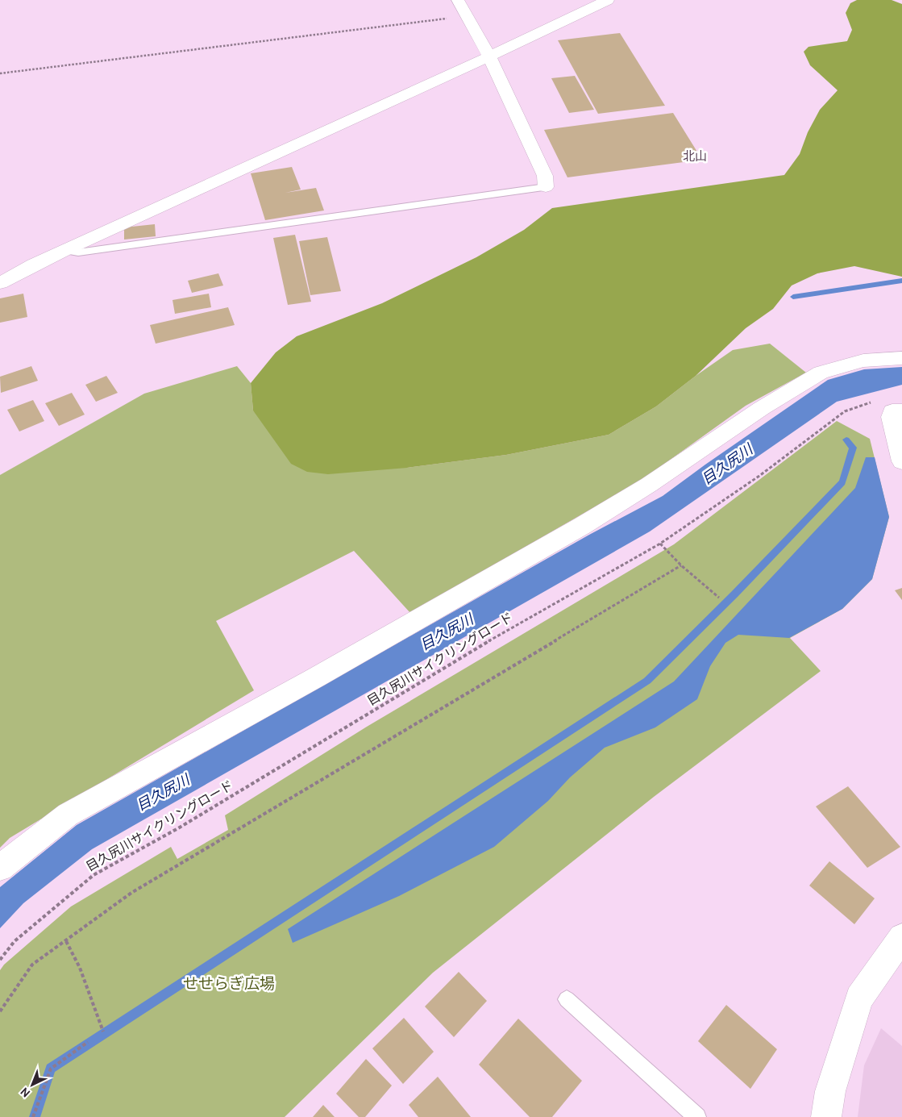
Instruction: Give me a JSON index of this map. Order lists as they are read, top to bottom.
{
  "streets": {
    "path": ["目久尻川サイクリングロード"]
  },
  "districts": ["北山"],
  "water": ["目久尻川"],
  "parks": ["せせらぎ広場"],
  "north": "bottom left"
}
